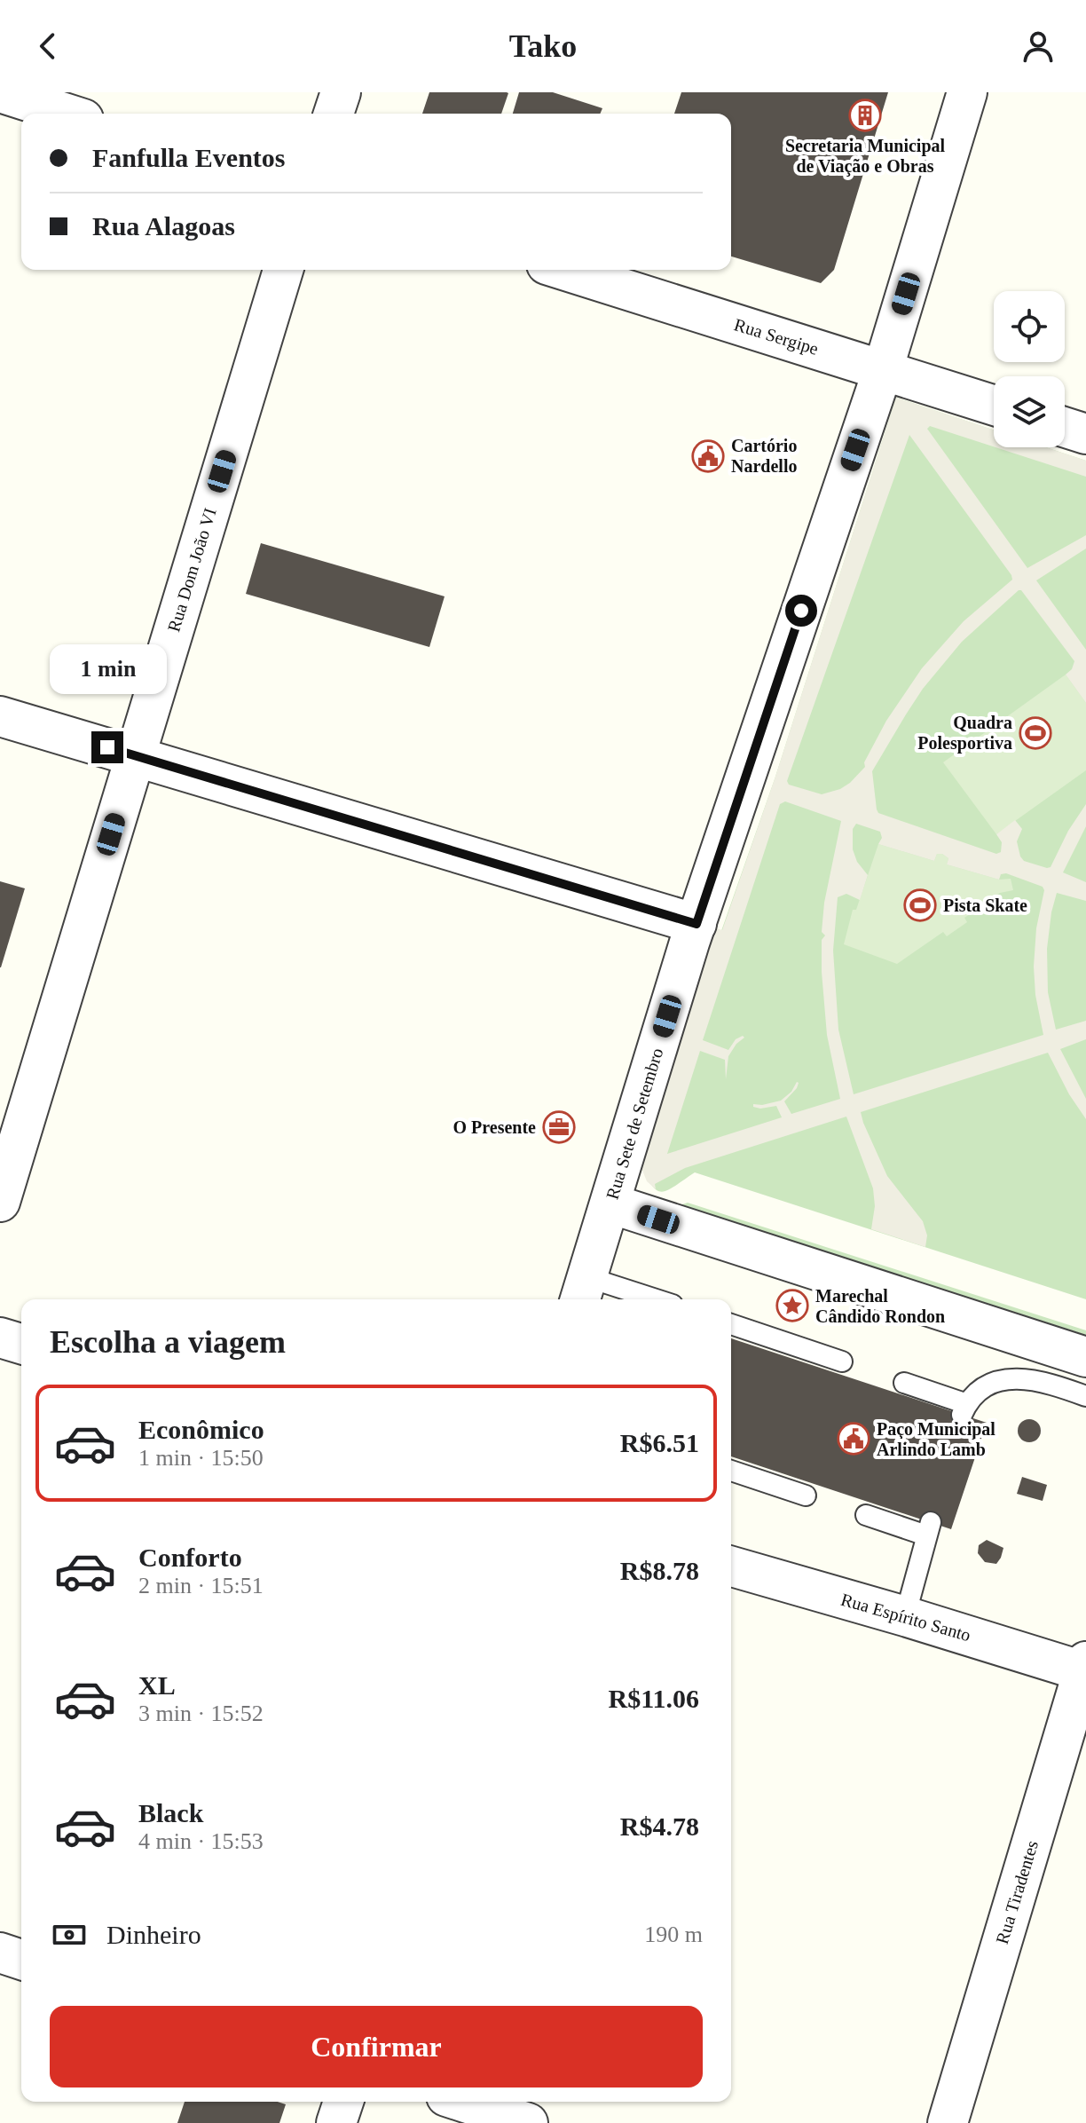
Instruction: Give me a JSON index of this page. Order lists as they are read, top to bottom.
{
  "streets": {
    "street": [
      "Rua Sergipe",
      "Rua Dom João VI",
      "Rua Sete de Setembro",
      "Rua Espírito Santo",
      "Rua Tiradentes"
    ]
  },
  "crossings": [
    ["Rua Sergipe", "Rua Sete de Setembro"],
    ["Rua Espírito Santo", "Rua Tiradentes"]
  ],
  "places": {
    "building": ["Secretaria Municipal de Viação e Obras"],
    "public building": ["Cartório Nardello", "Paço Municipal Arlindo Lamb"],
    "sports": ["Quadra Polesportiva", "Pista Skate"],
    "office": ["O Presente"],
    "place": ["Marechal Cândido Rondon"]
  },
  "page": {
    "header": "Tako",
    "banner": ["Fanfulla Eventos", "Rua Alagoas"],
    "bubble": "1 min",
    "heading": "Escolha a viagem",
    "list": [
      {
        "name": "Econômico",
        "note": "1 min · 15:50",
        "value": "R$6.51"
      },
      {
        "name": "Conforto",
        "note": "2 min · 15:51",
        "value": "R$8.78"
      },
      {
        "name": "XL",
        "note": "3 min · 15:52",
        "value": "R$11.06"
      },
      {
        "name": "Black",
        "note": "4 min · 15:53",
        "value": "R$4.78"
      }
    ],
    "pay": ["Dinheiro", "190 m"],
    "buttons": "Confirmar"
  }
}
